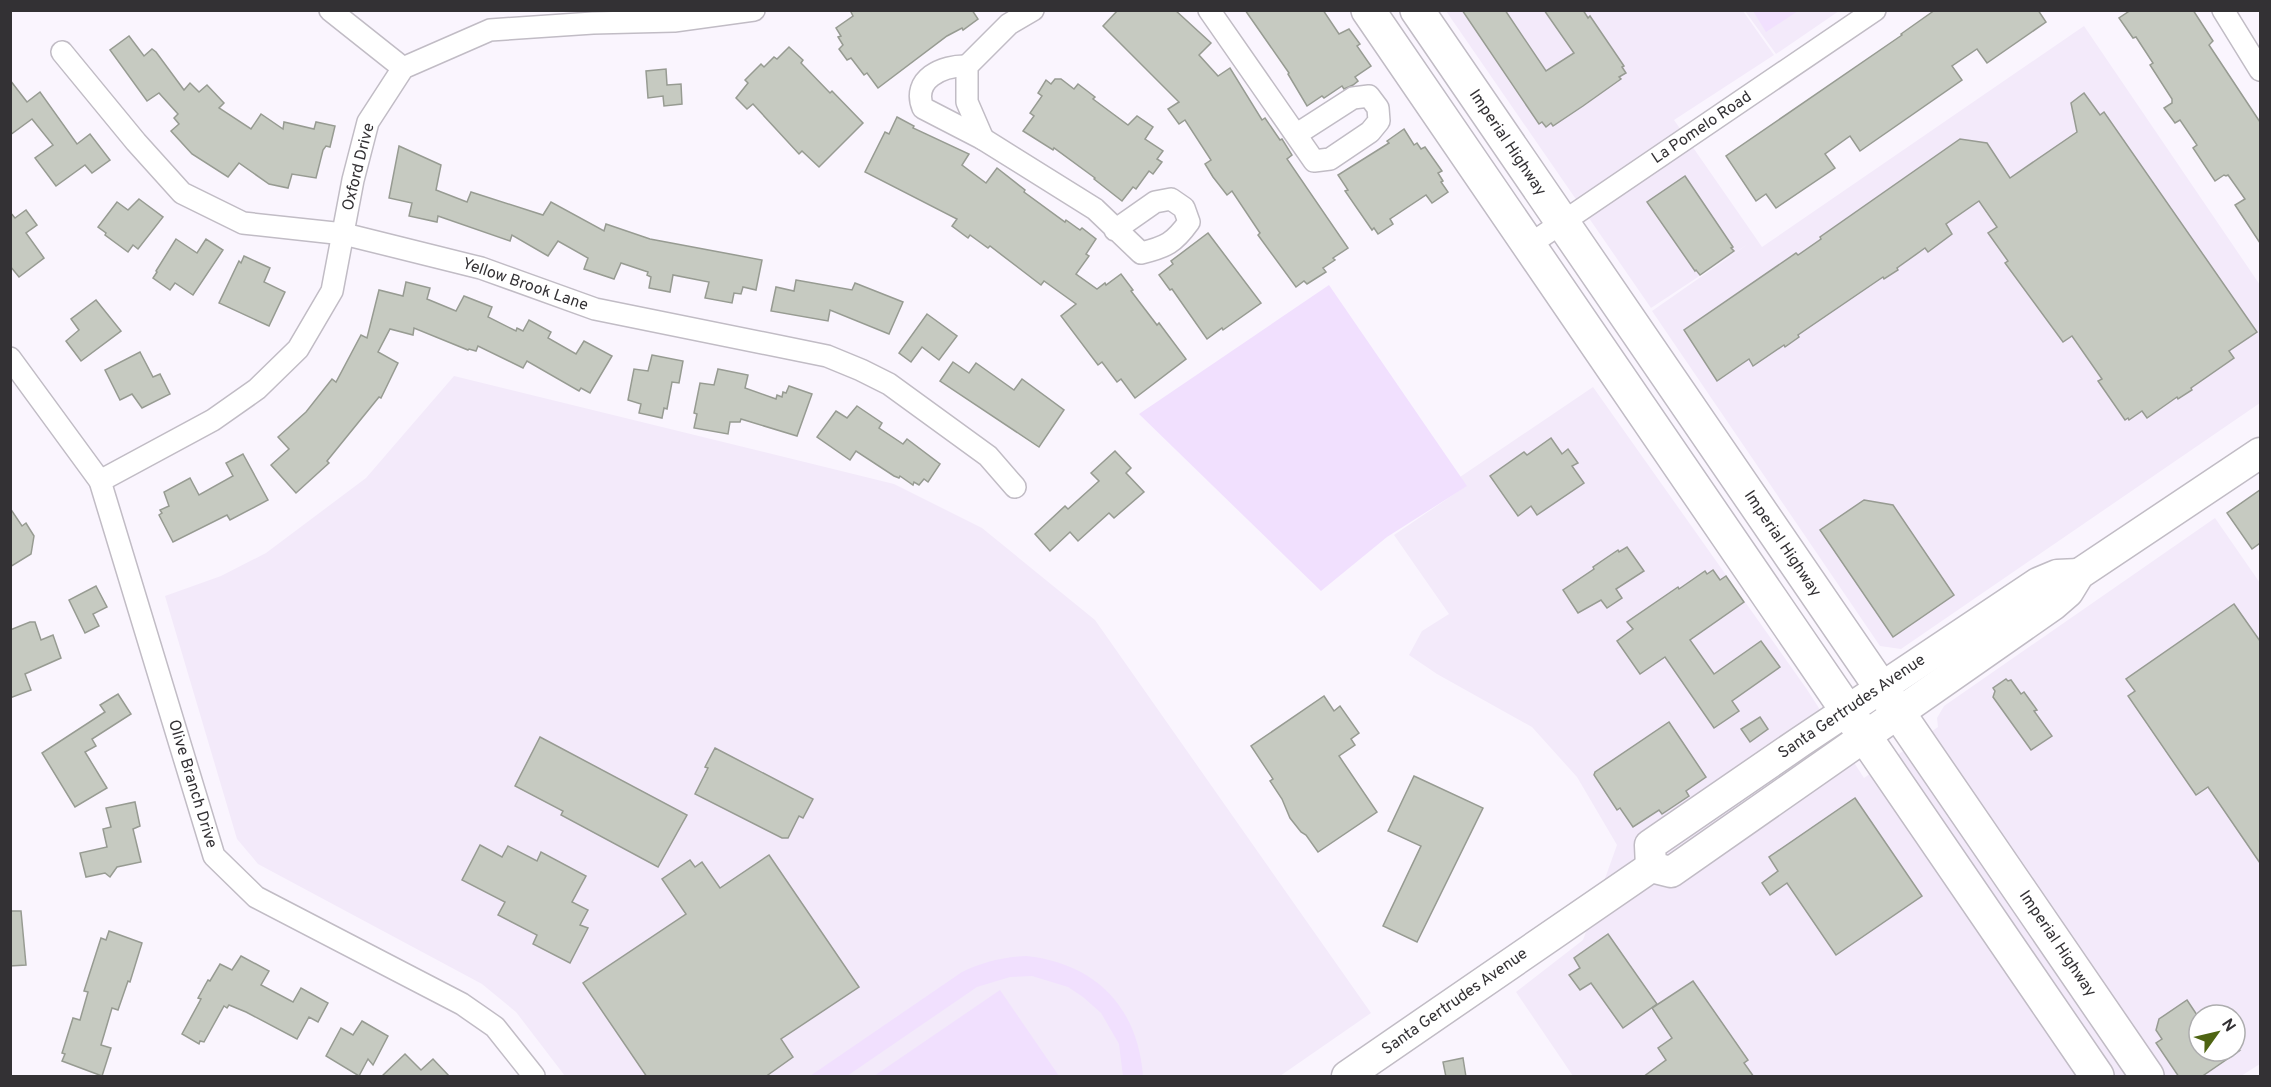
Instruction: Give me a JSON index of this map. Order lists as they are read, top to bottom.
{
  "streets": {
    "main road": ["Imperial Highway", "Santa Gertrudes Avenue"],
    "street": [
      "La Pomelo Road",
      "Oxford Drive",
      "Yellow Brook Lane",
      "Olive Branch Drive"
    ]
  },
  "crossings": [
    ["La Pomelo Road", "Imperial Highway"],
    ["Imperial Highway", "Santa Gertrudes Avenue"],
    ["Oxford Drive", "Yellow Brook Lane"],
    ["Oxford Drive", "Olive Branch Drive"]
  ],
  "north": "top right"
}
